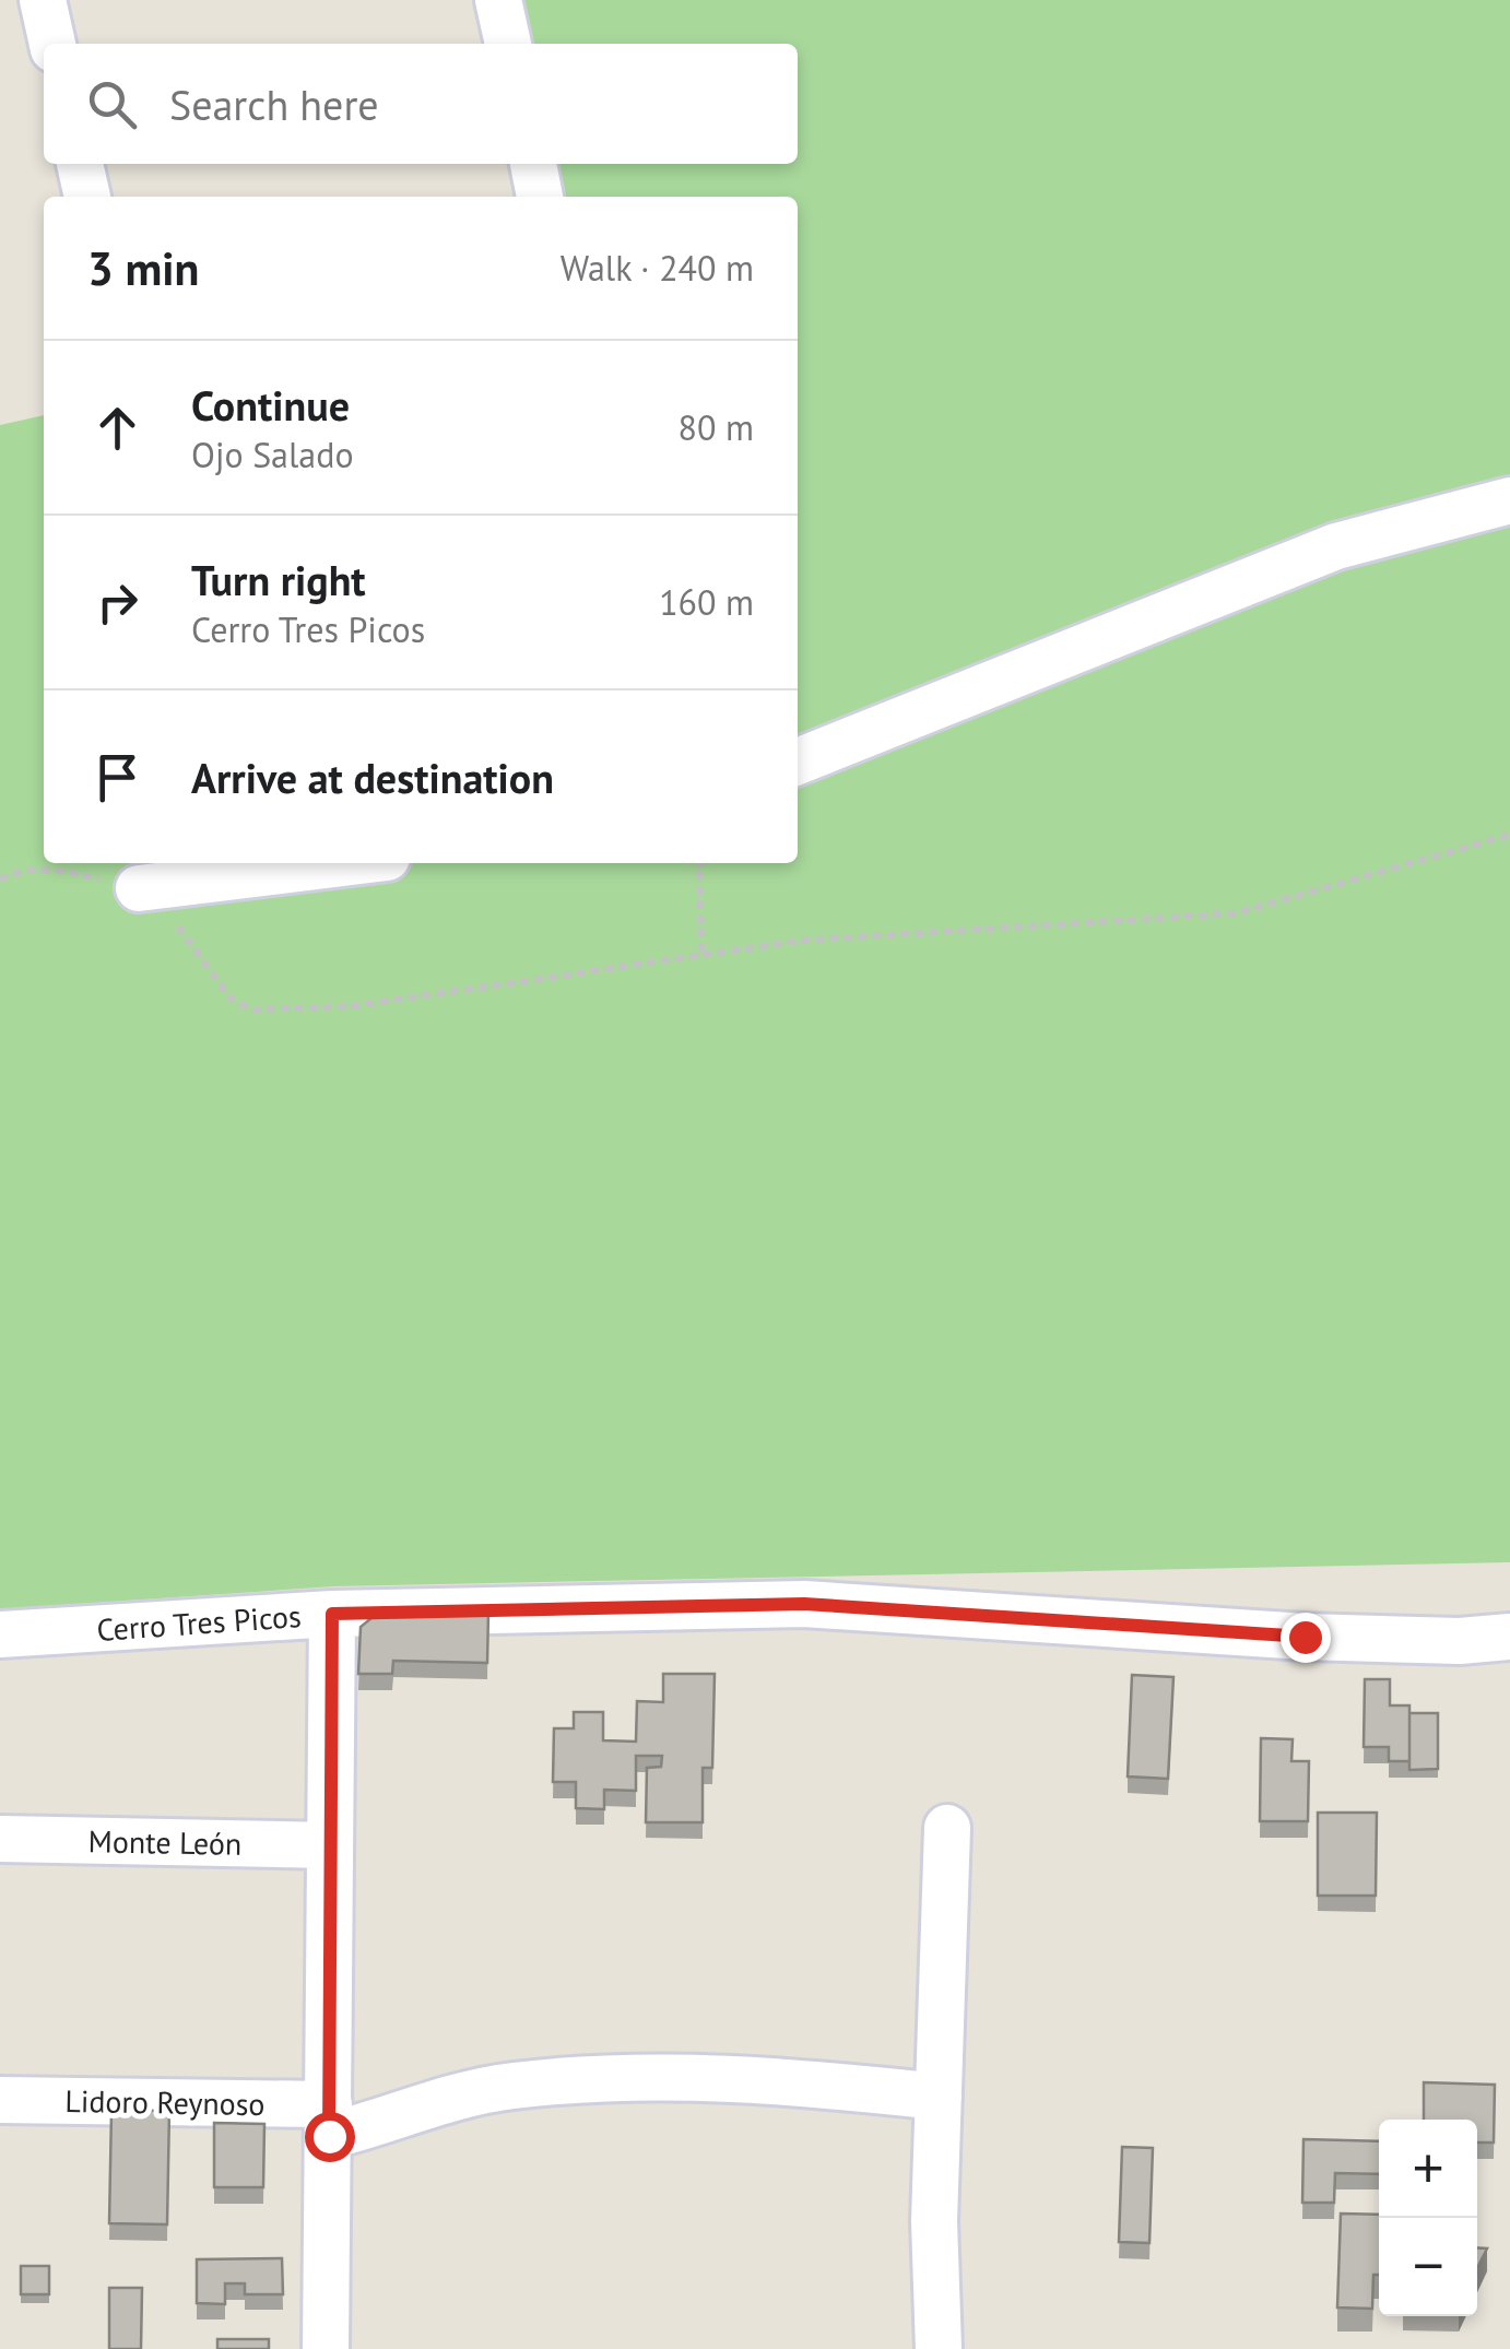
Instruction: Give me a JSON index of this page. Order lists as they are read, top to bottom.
{
  "streets": {
    "street": ["Cerro Tres Picos", "Monte León", "Lidoro Reynoso"]
  },
  "page": {
    "search": "Search here",
    "heading": ["3 min", "Walk · 240 m"],
    "list": [
      ["Continue", "Ojo Salado", "80 m"],
      ["Turn right", "Cerro Tres Picos", "160 m"],
      "Arrive at destination"
    ],
    "map_buttons": ["+", "−"]
  }
}
